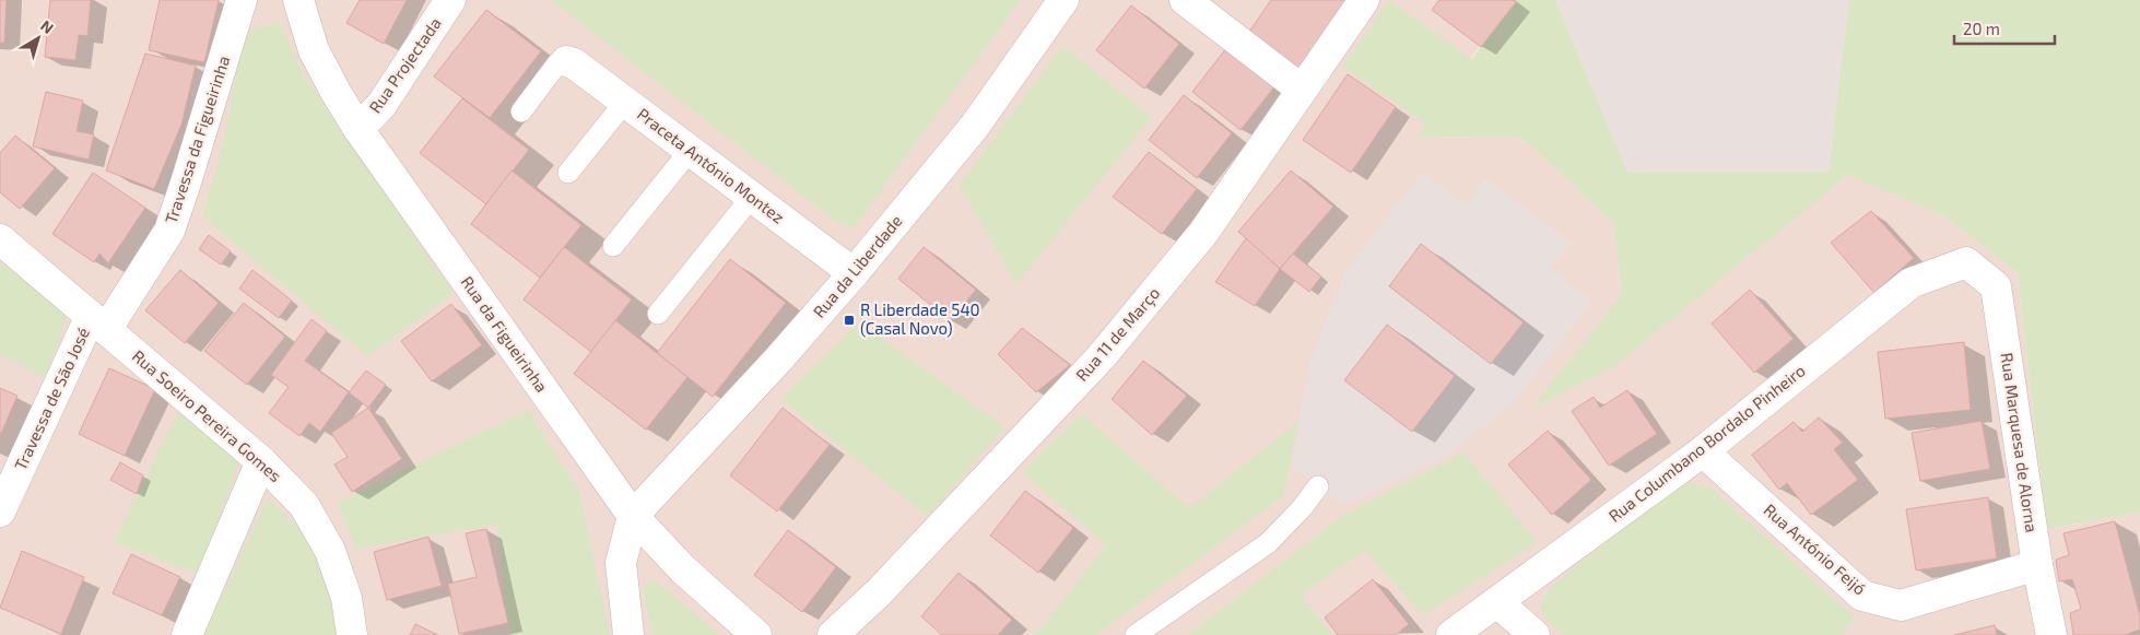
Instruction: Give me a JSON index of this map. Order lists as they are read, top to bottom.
{
  "streets": {
    "street": [
      "Rua Projectada",
      "Travessa da Figueirinha",
      "Praceta António Montez",
      "Rua da Liberdade",
      "Rua da Figueirinha",
      "Rua 11 de Março",
      "Travessa de São José",
      "Rua Soeiro Pereira Gomes",
      "Rua Marquesa de Alorna",
      "Rua Columbano Bordalo Pinheiro",
      "Rua António Feijó"
    ]
  },
  "crossings": [
    ["Rua Projectada", "Rua da Figueirinha"],
    ["Travessa da Figueirinha", "Travessa de São José"],
    ["Travessa da Figueirinha", "Rua Soeiro Pereira Gomes"],
    ["Praceta António Montez", "Rua da Liberdade"],
    ["Rua da Liberdade", "Rua da Figueirinha"],
    ["Travessa de São José", "Rua Soeiro Pereira Gomes"],
    ["Rua Marquesa de Alorna", "Rua Columbano Bordalo Pinheiro"],
    ["Rua Marquesa de Alorna", "Rua António Feijó"],
    ["Rua Columbano Bordalo Pinheiro", "Rua António Feijó"]
  ],
  "places": {
    "transit": ["R Liberdade 540 (Casal Novo)"]
  },
  "scale_bar": "20 m",
  "north": "top right"
}
